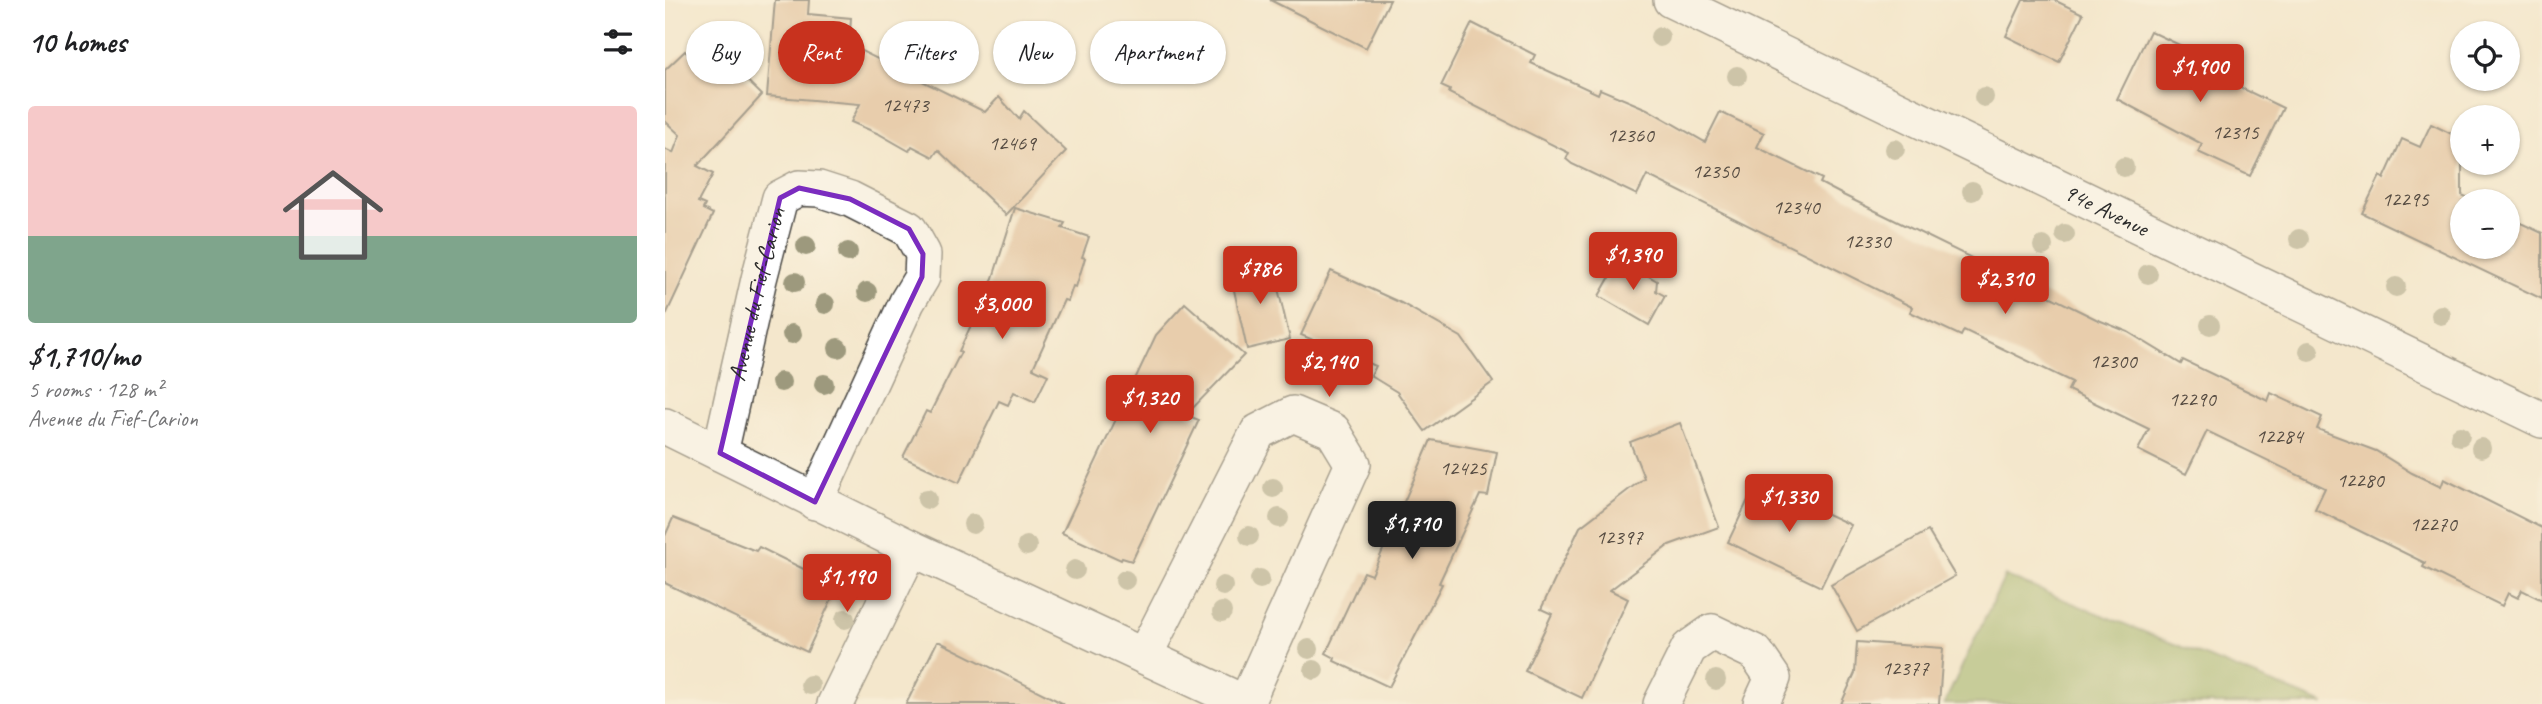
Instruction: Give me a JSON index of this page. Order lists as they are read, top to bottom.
{
  "streets": {
    "street": ["94e Avenue", "Avenue du Fief-Carion"]
  },
  "house_numbers": [
    "12473",
    "12315",
    "12360",
    "12469",
    "12350",
    "12295",
    "12340",
    "12330",
    "12300",
    "12290",
    "12284",
    "12425",
    "12280",
    "12270",
    "12397",
    "12377"
  ],
  "page": {
    "heading": "10 homes",
    "map_buttons": ["+", "−"],
    "chip": [
      "Buy",
      "Rent",
      "Filters",
      "New",
      "Apartment"
    ],
    "price": [
      "$1,900",
      "$1,390",
      "$786",
      "$2,310",
      "$3,000",
      "$2,140",
      "$1,320",
      "$1,330",
      "$1,710",
      "$1,190"
    ],
    "list": [
      {
        "name": "$1,710/mo",
        "note": "5 rooms · 128 m² · Avenue du Fief-Carion"
      }
    ]
  }
}
